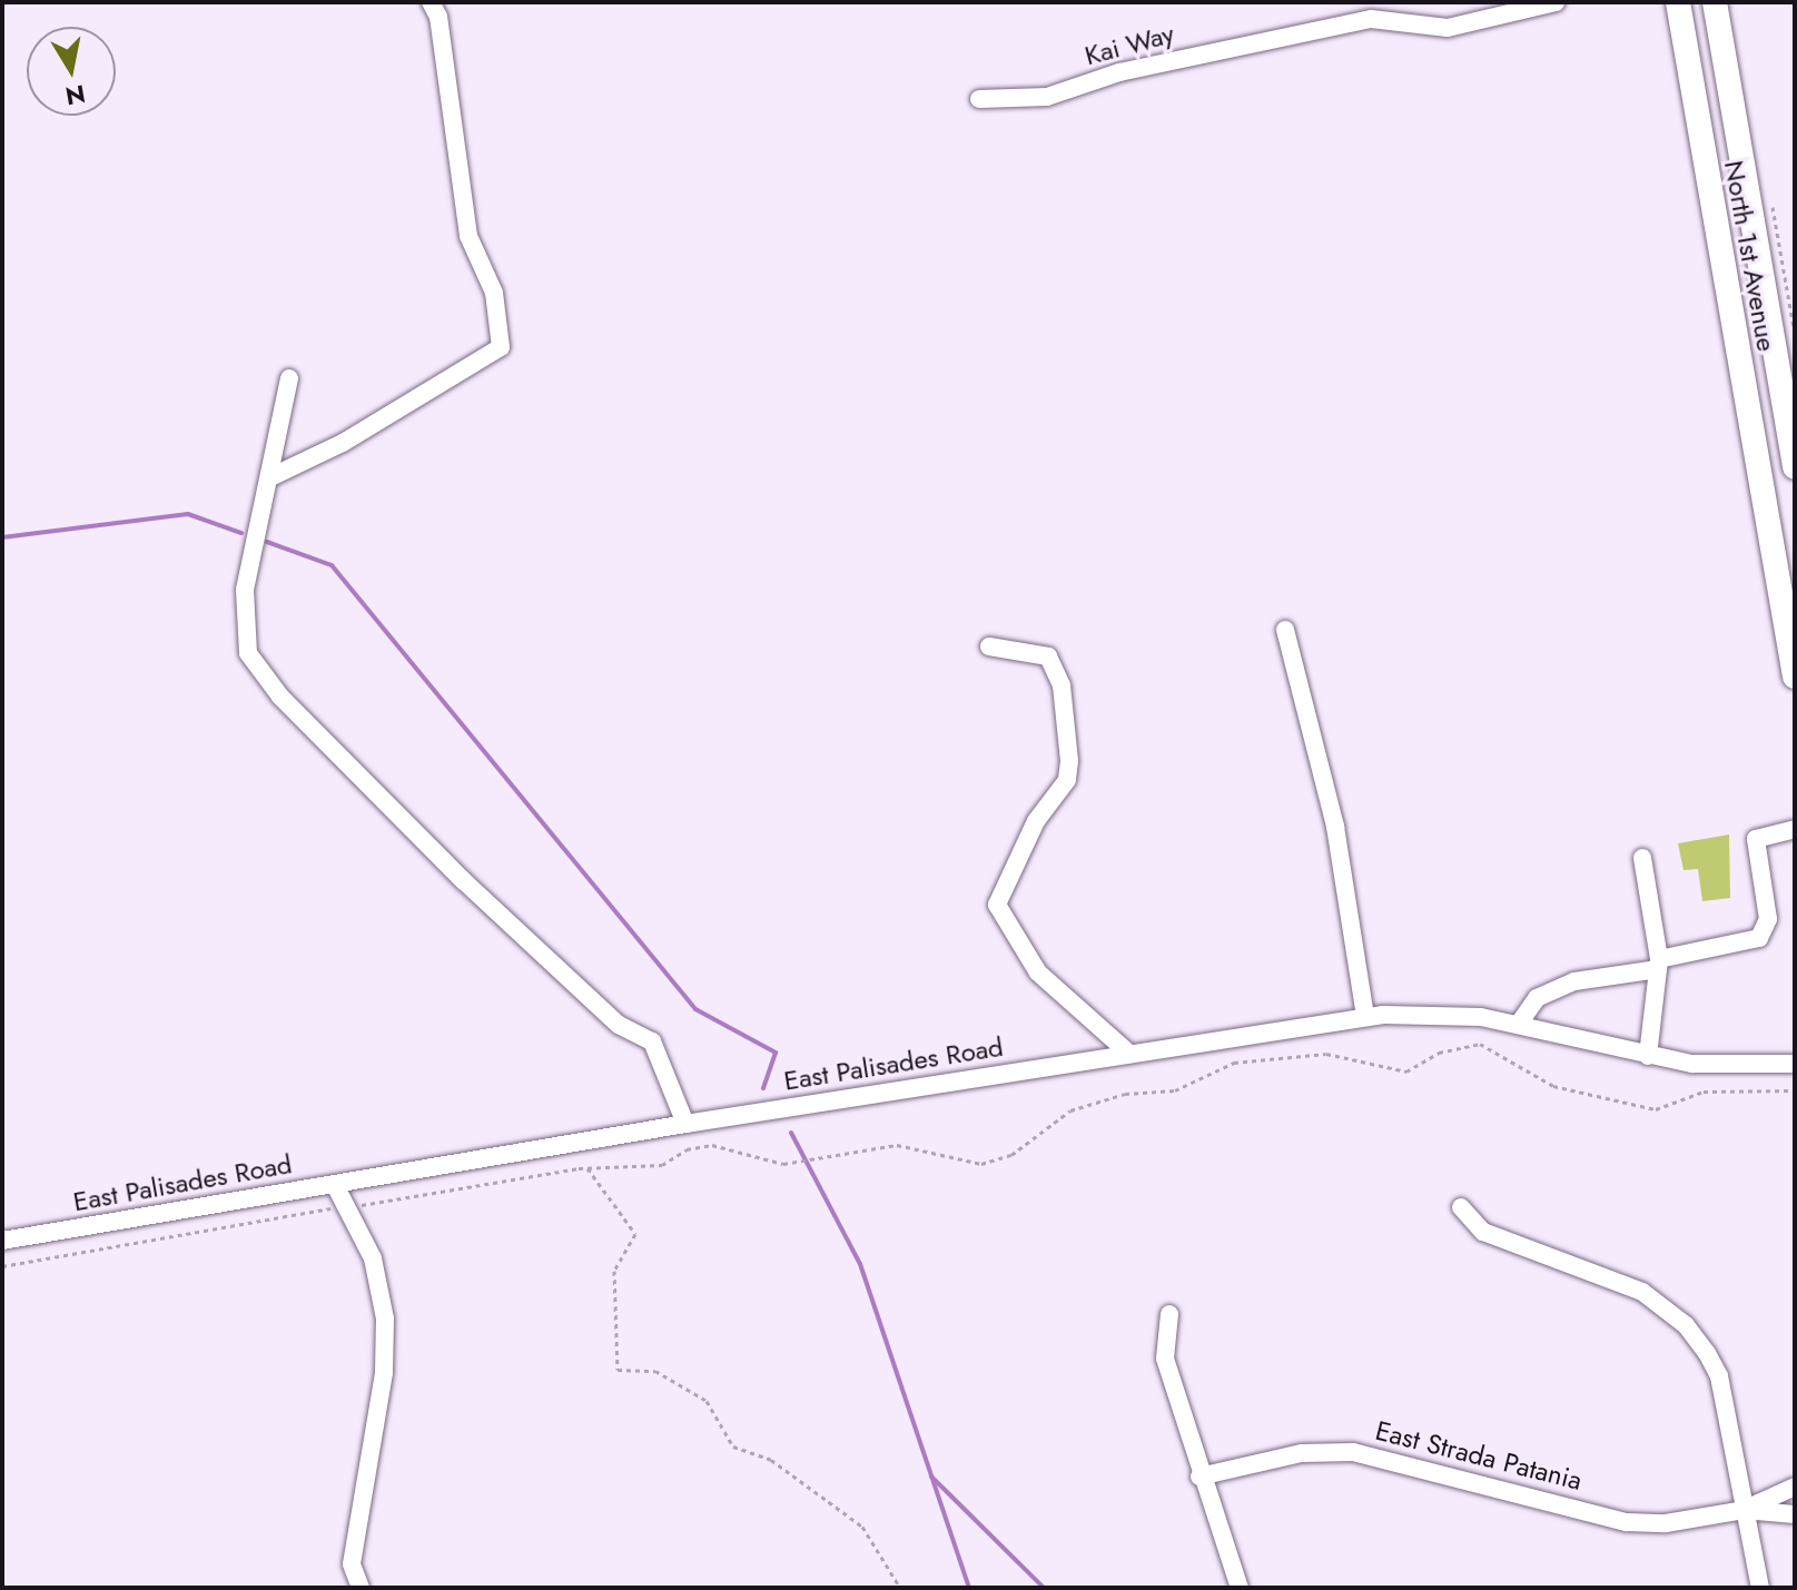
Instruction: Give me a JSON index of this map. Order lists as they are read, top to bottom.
{
  "streets": {
    "main road": ["North 1st Avenue"],
    "street": ["Kai Way", "East Palisades Road", "East Strada Patania"]
  },
  "north": "bottom"
}
